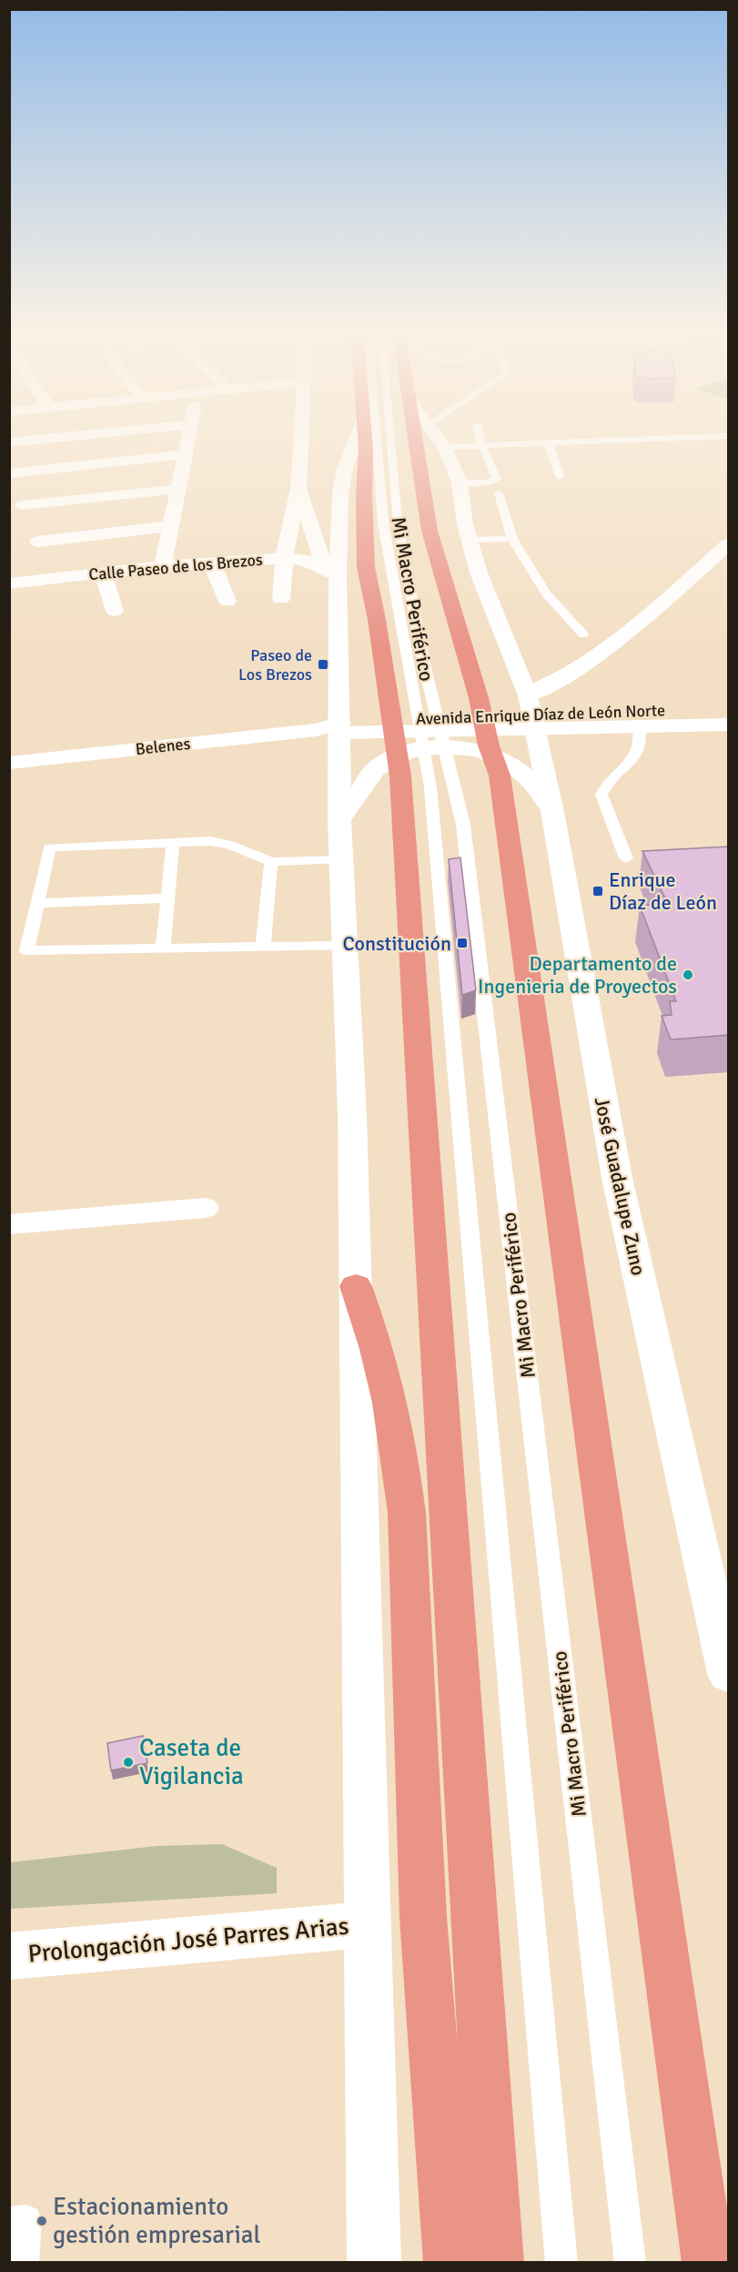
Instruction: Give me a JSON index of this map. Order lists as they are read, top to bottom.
{
  "streets": {
    "street": [
      "Calle Paseo de los Brezos",
      "Avenida Enrique Díaz de León Norte",
      "Belenes",
      "José Guadalupe Zuno",
      "Prolongación José Parres Arias"
    ],
    "lane": ["Mi Macro Periférico"]
  },
  "crossings": [
    ["Avenida Enrique Díaz de León Norte", "Belenes"],
    ["Avenida Enrique Díaz de León Norte", "José Guadalupe Zuno"]
  ],
  "places": {
    "transit": ["Paseo de Los Brezos", "Enrique Díaz de León", "Constitución"],
    "other": ["Departamento de Ingenieria de Proyectos", "Caseta de Vigilancia", "Estacionamiento gestión empresarial"]
  }
}
